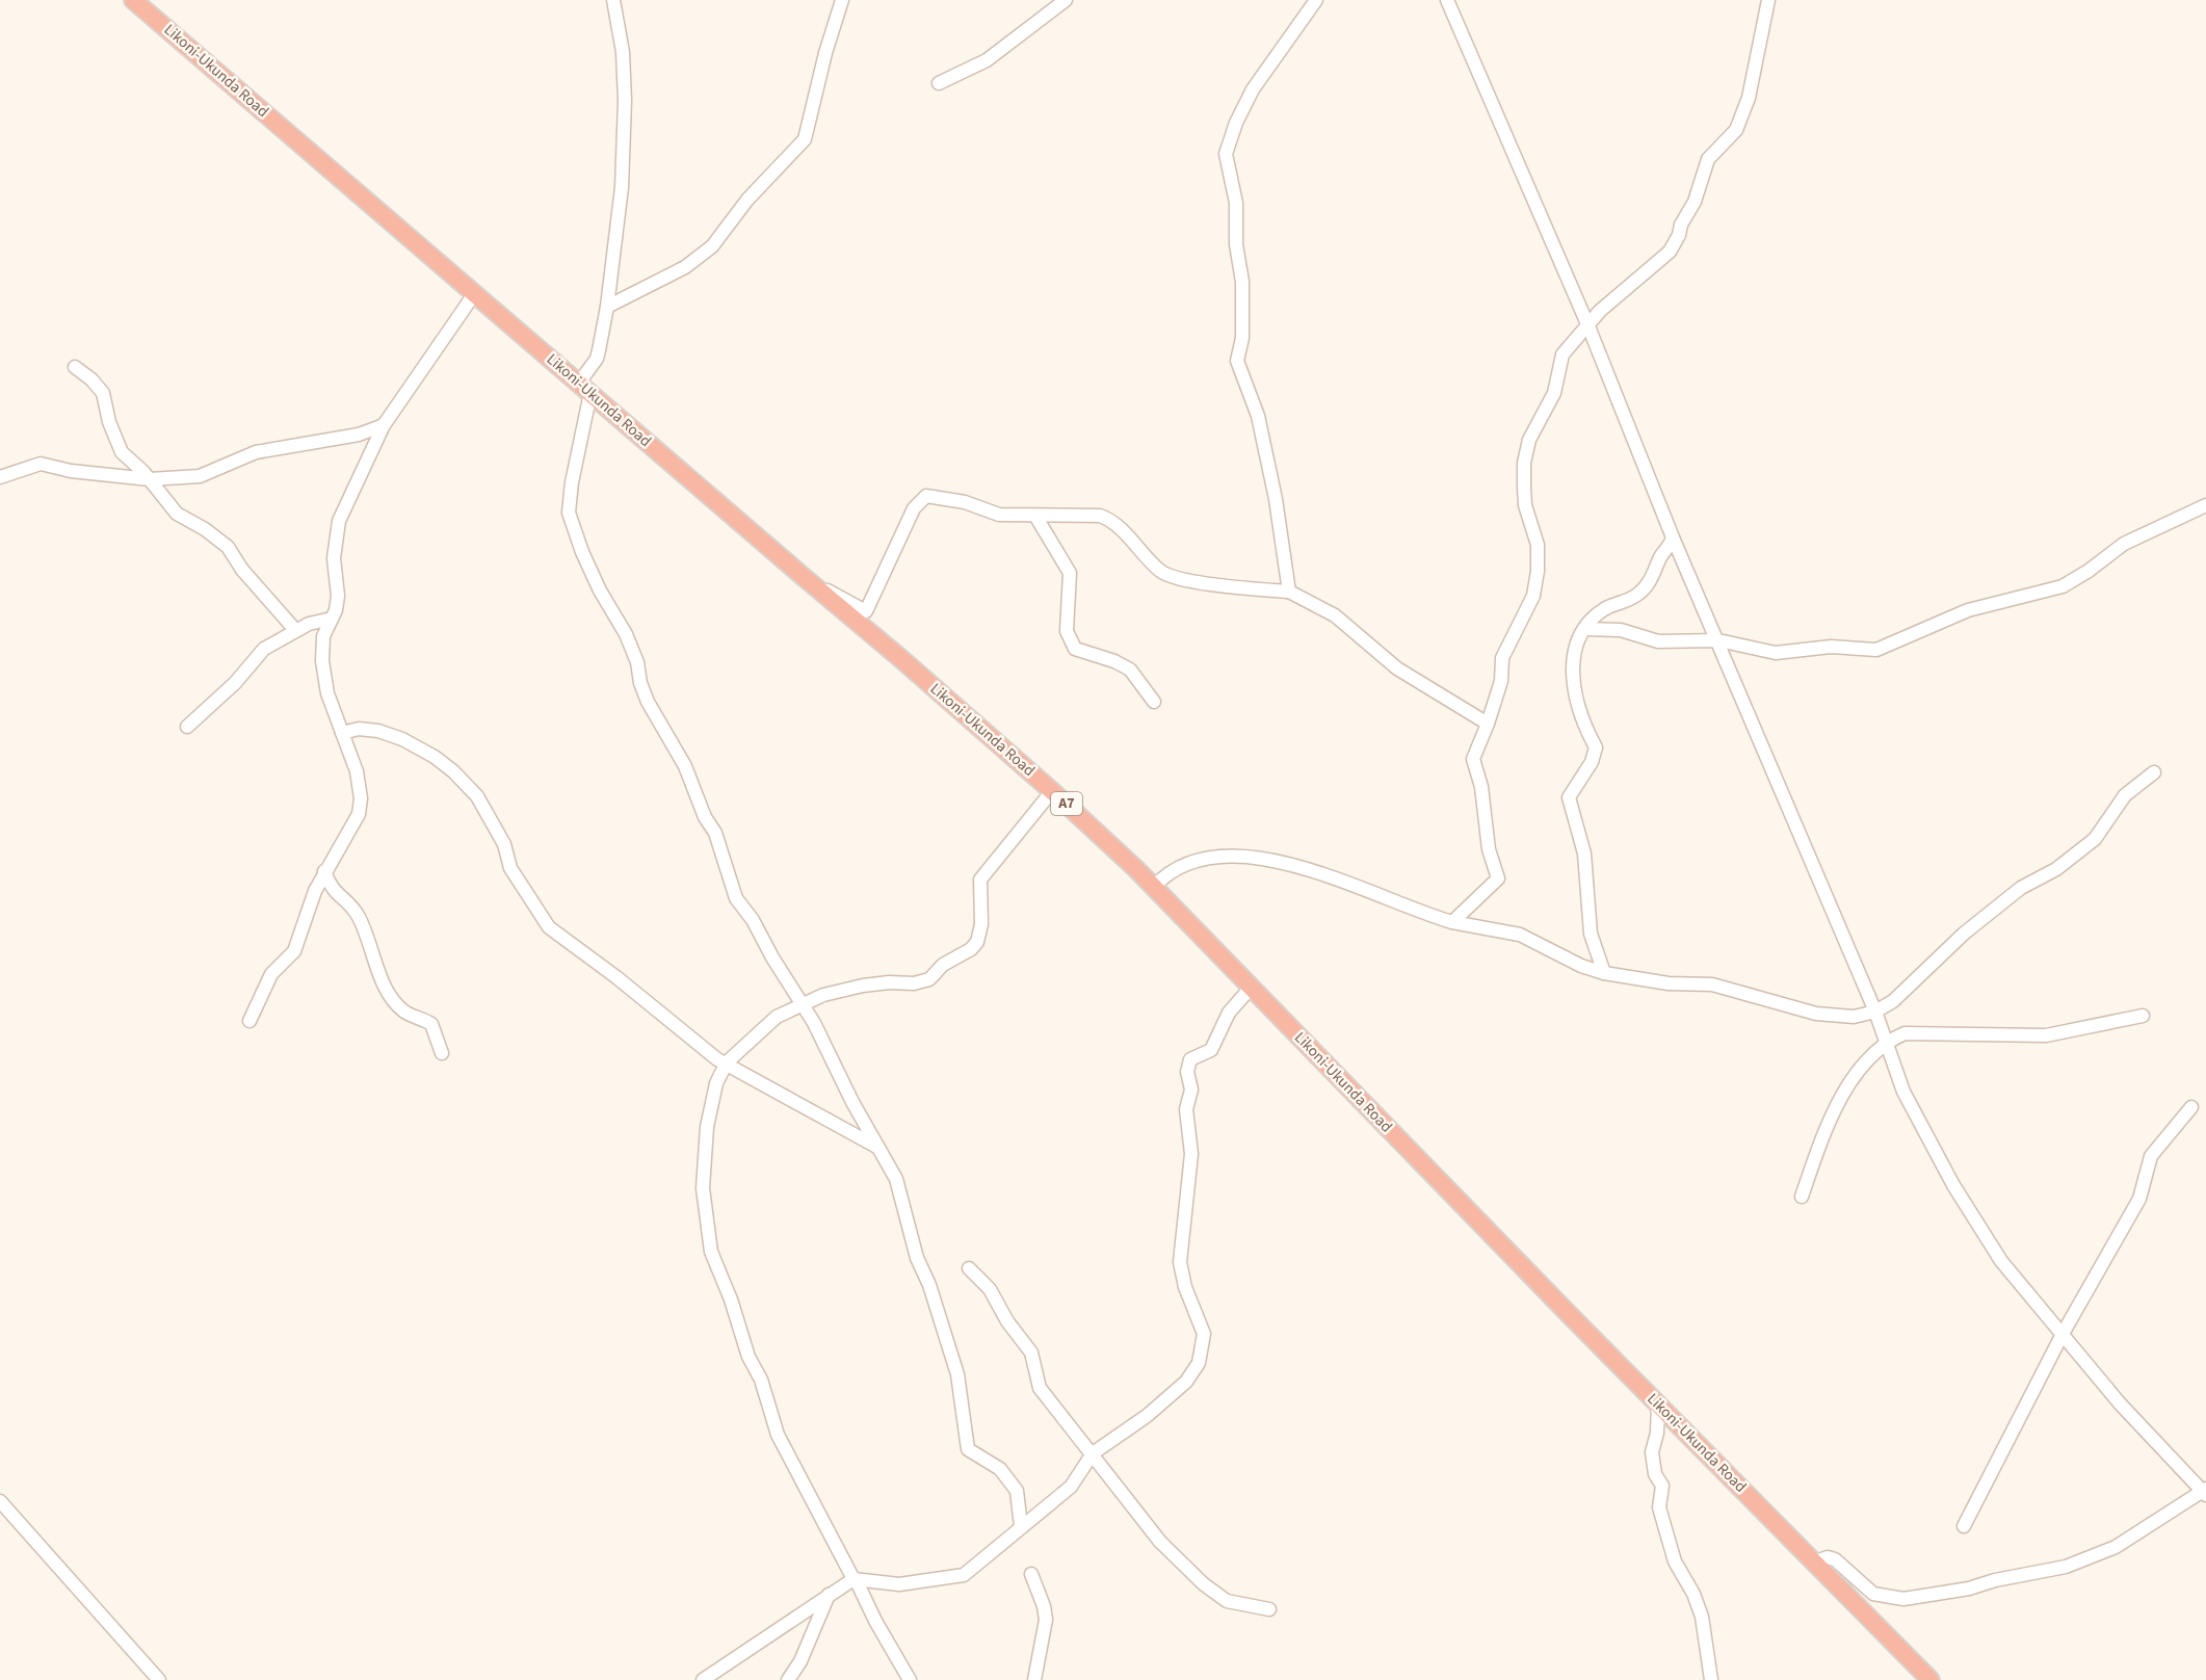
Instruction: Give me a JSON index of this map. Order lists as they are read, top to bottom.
{
  "streets": {
    "highway": ["Likoni-Ukunda Road", "A7"]
  }
}
